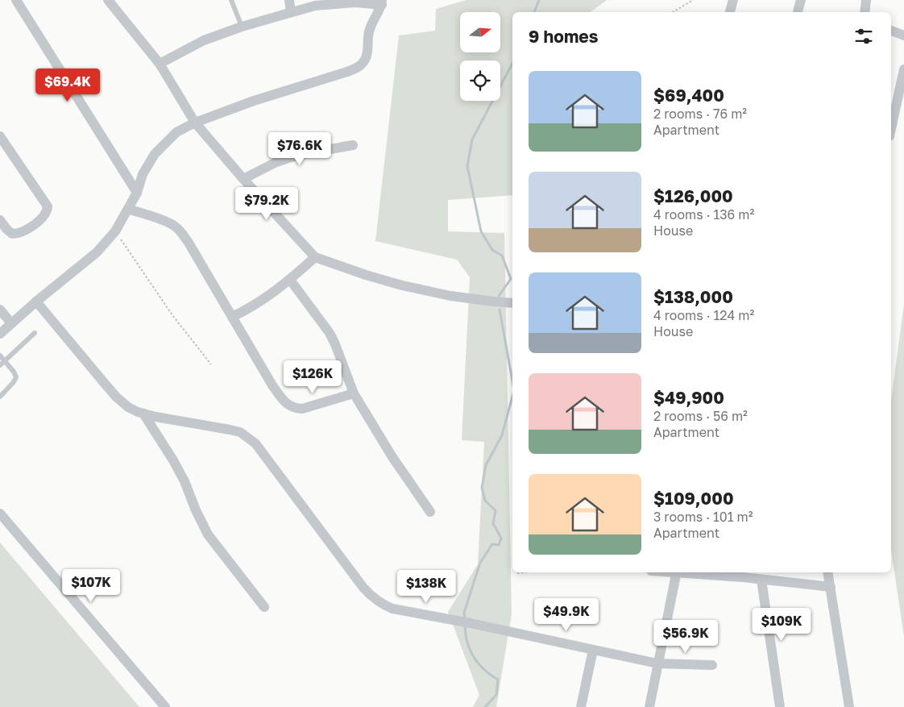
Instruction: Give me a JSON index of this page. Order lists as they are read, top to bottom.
{
  "north": "right",
  "page": {
    "heading": "9 homes",
    "list": [
      {
        "name": "$69,400",
        "note": "2 rooms · 76 m² · Apartment"
      },
      {
        "name": "$126,000",
        "note": "4 rooms · 136 m² · House"
      },
      {
        "name": "$138,000",
        "note": "4 rooms · 124 m² · House"
      },
      {
        "name": "$49,900",
        "note": "2 rooms · 56 m² · Apartment"
      },
      {
        "name": "$109,000",
        "note": "3 rooms · 101 m² · Apartment"
      }
    ],
    "price": [
      "$69.4K",
      "$76.6K",
      "$79.2K",
      "$126K",
      "$107K",
      "$138K",
      "$49.9K",
      "$109K",
      "$56.9K"
    ]
  }
}
